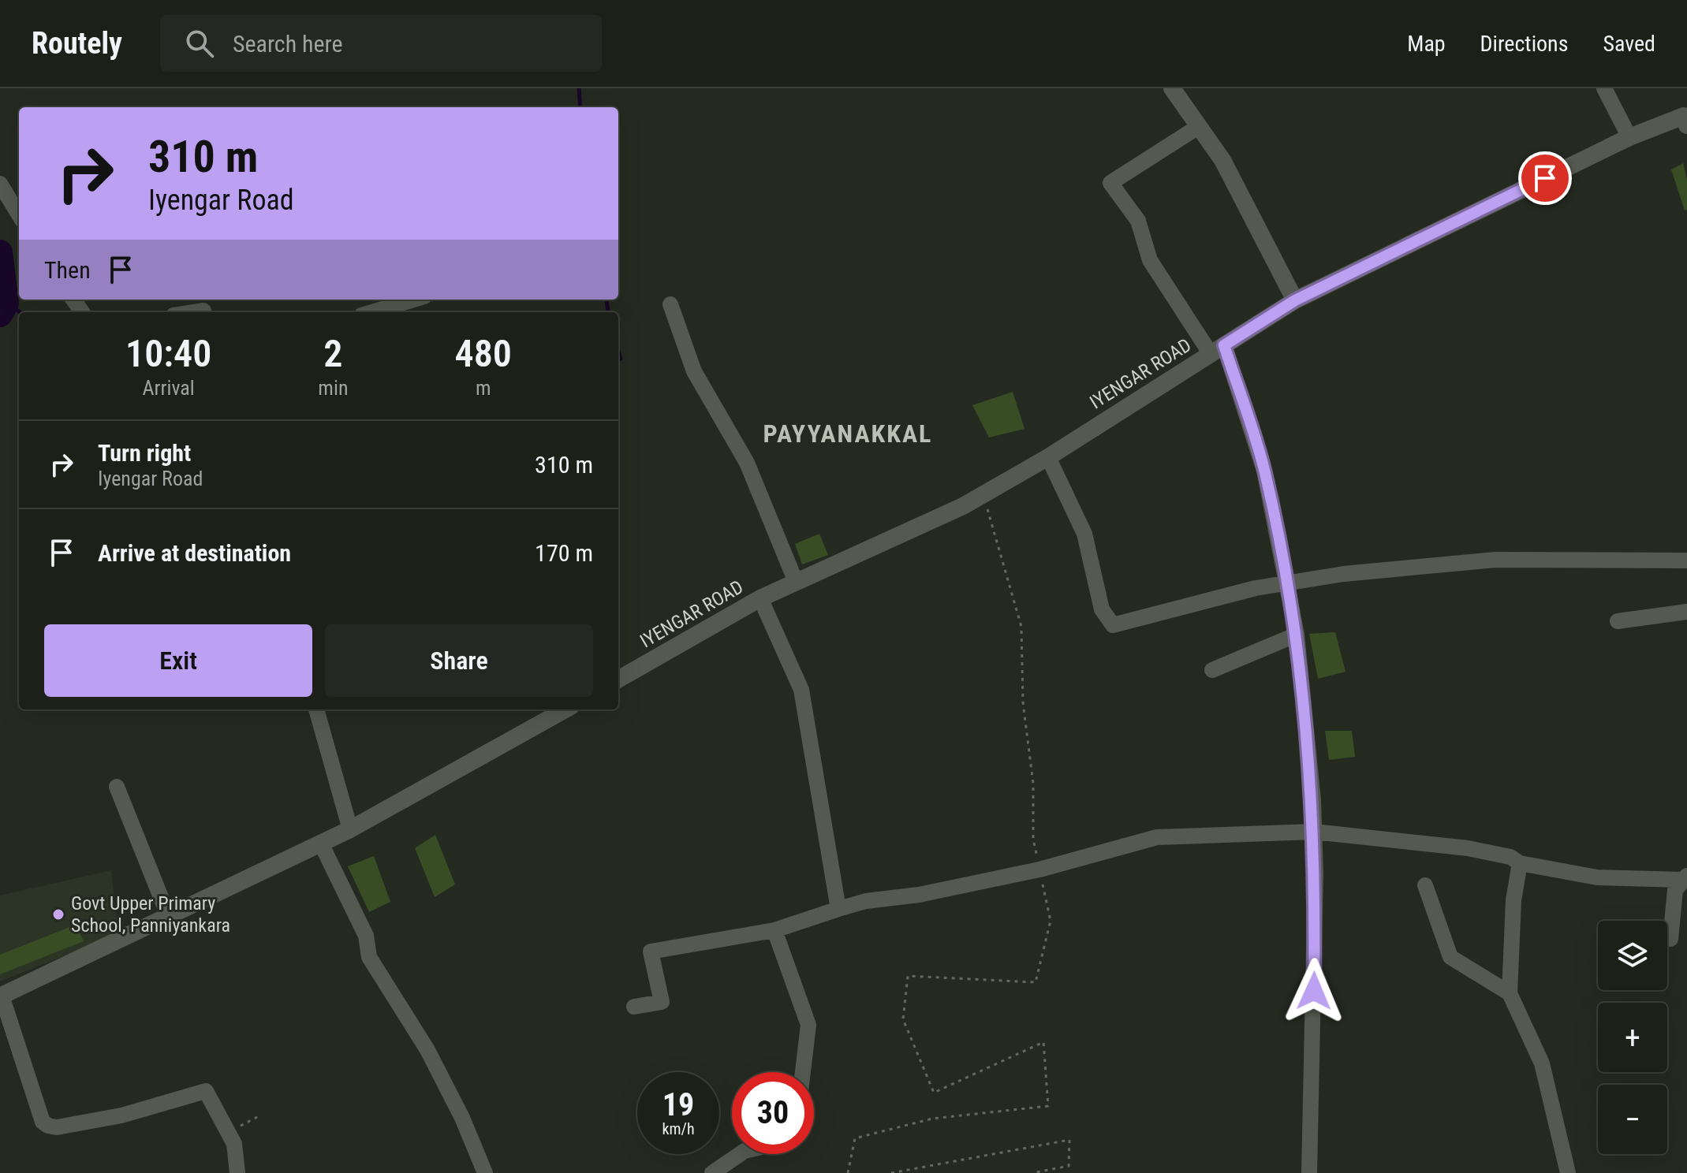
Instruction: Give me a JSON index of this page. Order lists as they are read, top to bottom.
{
  "streets": {
    "main road": ["IYENGAR ROAD"]
  },
  "districts": ["PAYYANAKKAL"],
  "places": ["Govt Upper Primary School, Panniyankara"],
  "page": {
    "header": "Routely",
    "search": "Search here",
    "nav": ["Map", "Directions", "Saved"],
    "turn": ["310 m", "Iyengar Road"],
    "then": "Then",
    "eta": [
      "10:40",
      "Arrival",
      "2",
      "min",
      "480",
      "m"
    ],
    "list": [
      {
        "name": "Turn right",
        "note": "Iyengar Road",
        "value": "310 m"
      },
      {
        "name": "Arrive at destination",
        "value": "170 m"
      }
    ],
    "buttons": ["Exit", "Share"],
    "map_buttons": ["+", "−"],
    "speed": "19 km/h",
    "limit": "30"
  }
}
